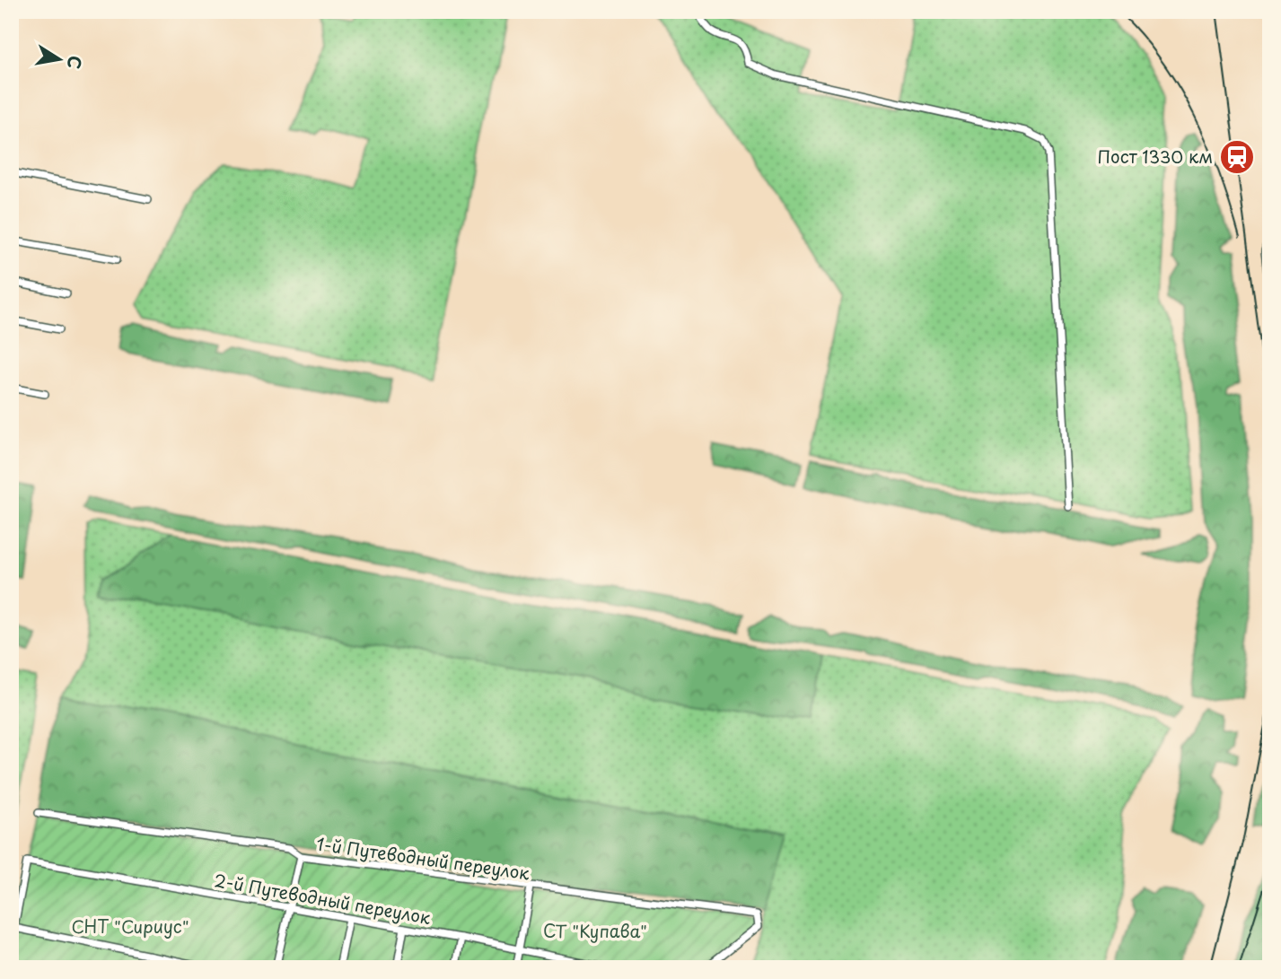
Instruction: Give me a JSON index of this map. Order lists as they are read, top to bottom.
{
  "streets": {
    "street": ["1-й Путеводный переулок", "2-й Путеводный переулок"]
  },
  "parks": ["СНТ \"Сириус\"", "СТ \"Купава\""],
  "places": {
    "station": ["Пост 1330 км"]
  },
  "north": "right"
}
